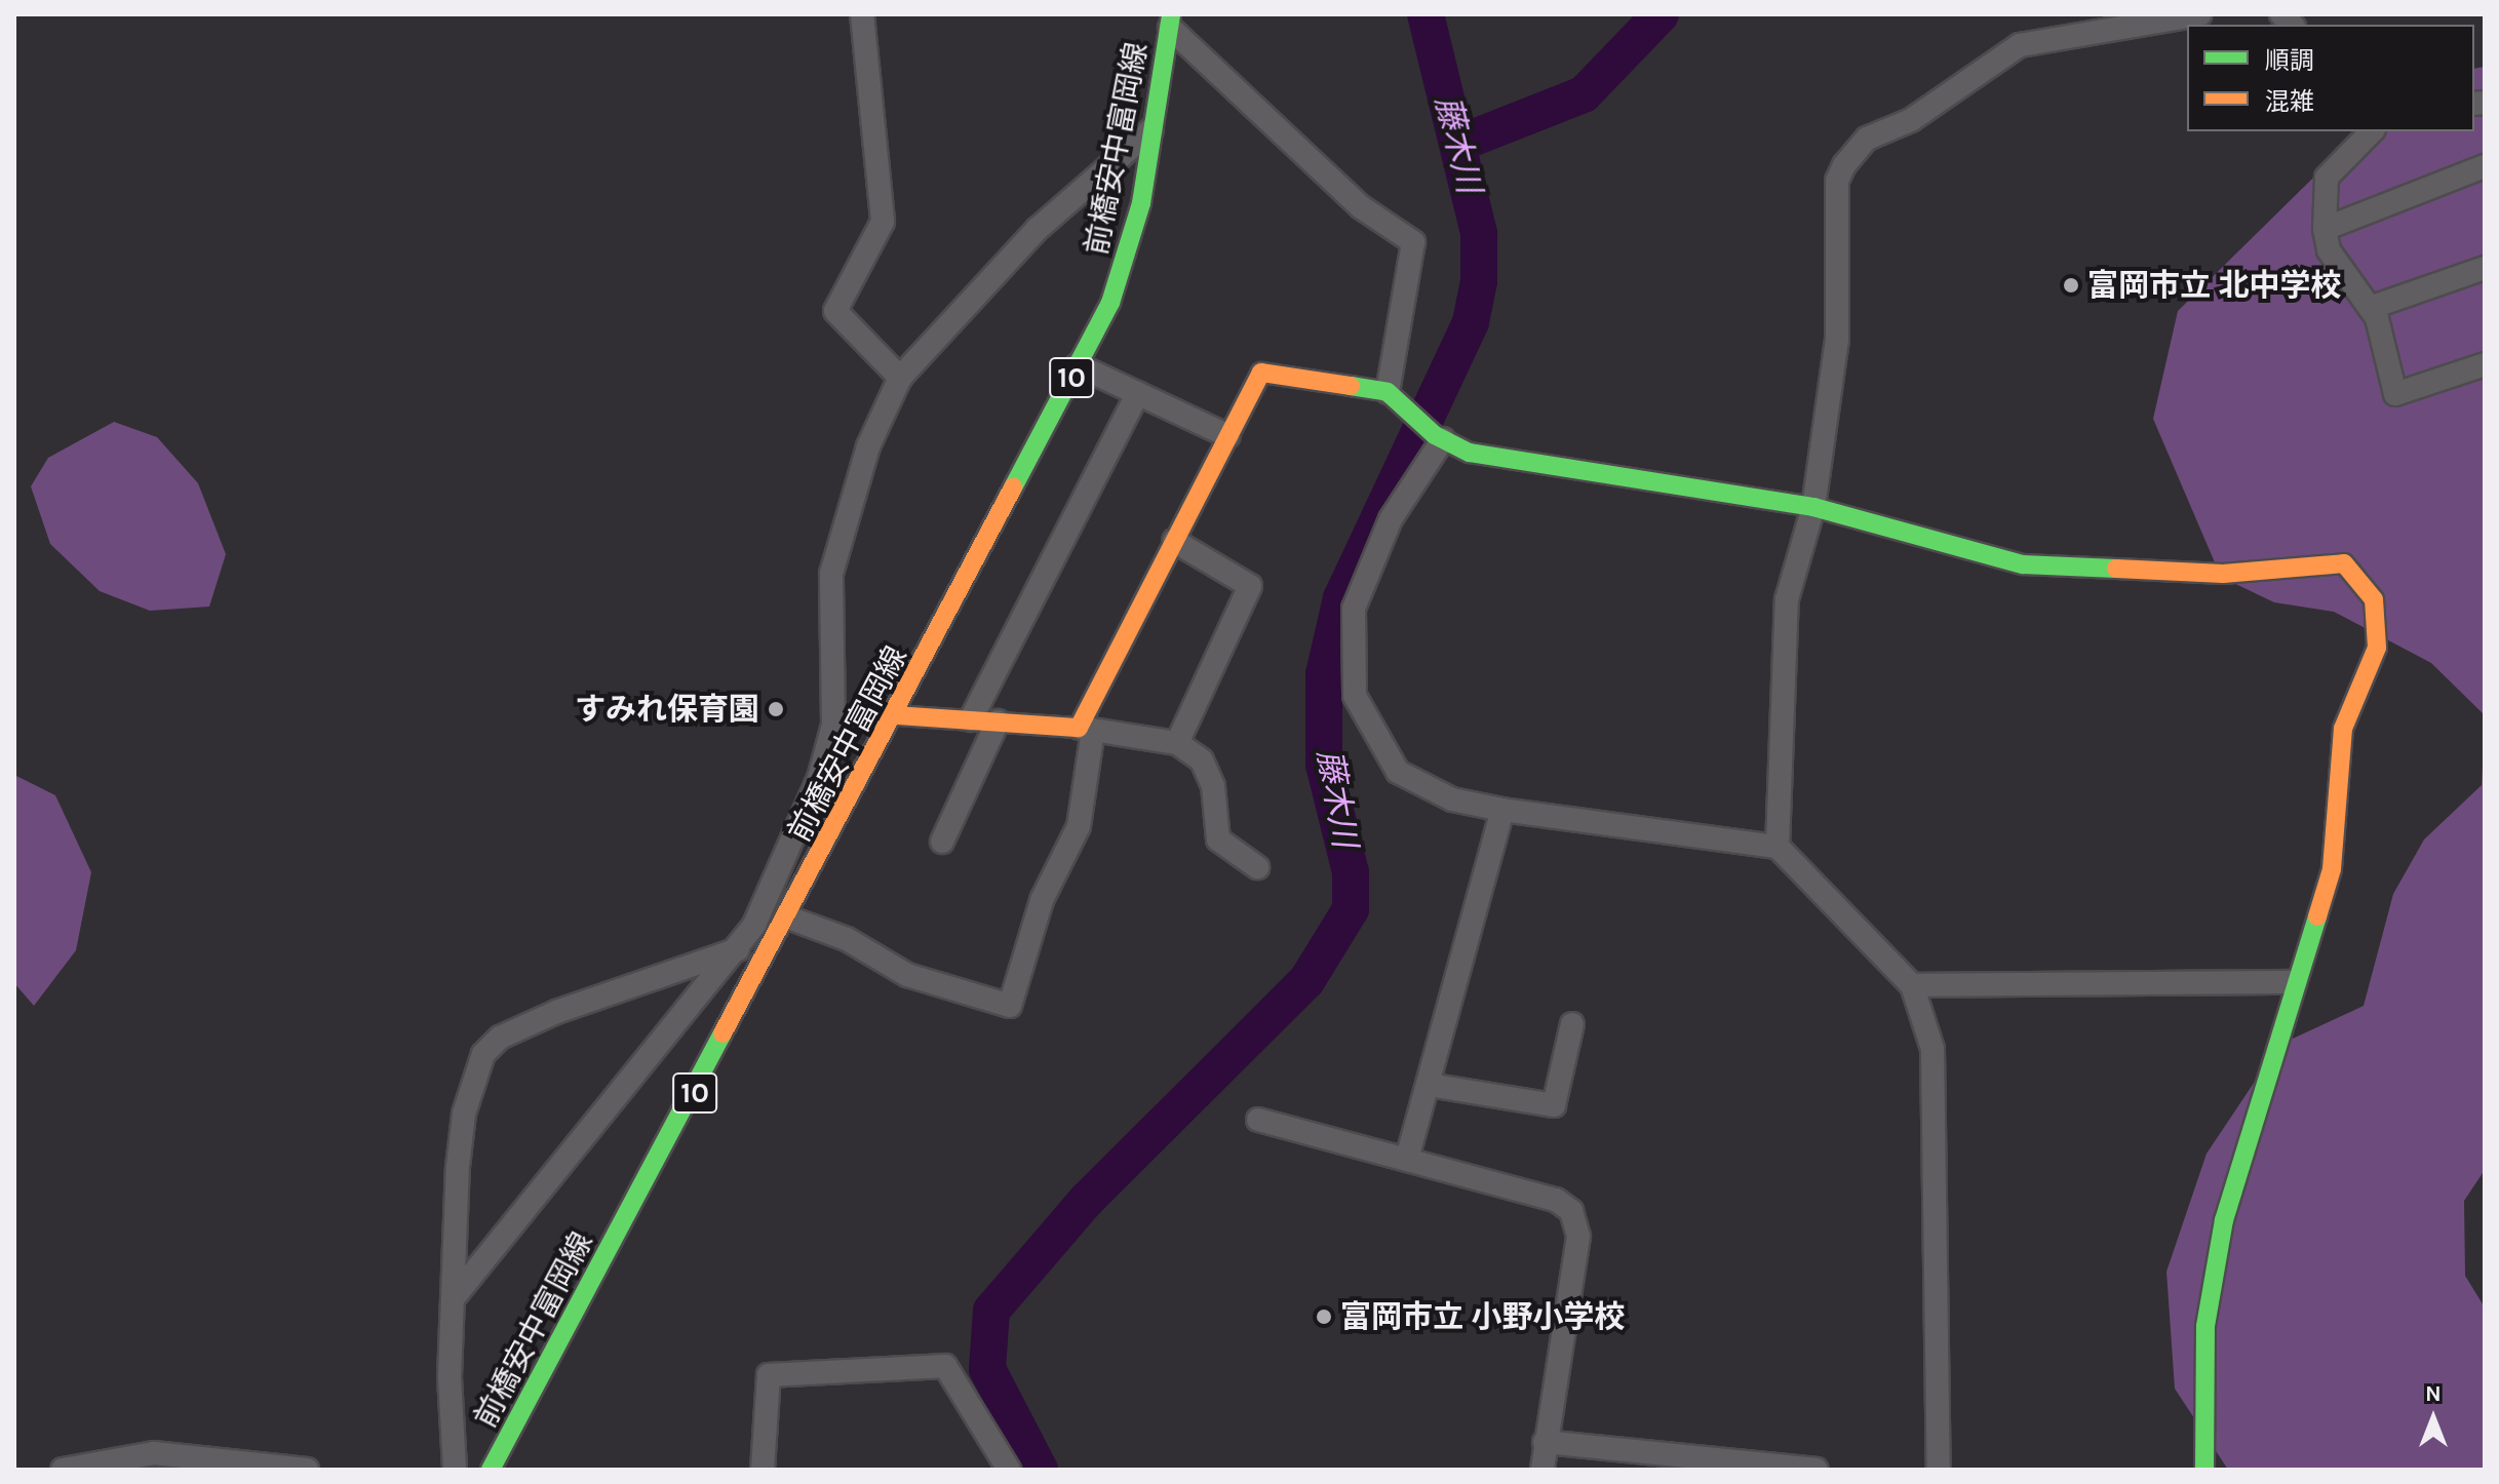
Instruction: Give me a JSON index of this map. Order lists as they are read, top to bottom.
{
  "streets": {
    "street": ["前橋安中富岡線", "10"]
  },
  "water": ["藤木川"],
  "places": ["富岡市立 北中学校", "すみれ保育園", "富岡市立 小野小学校"],
  "legend": ["順調", "混雑"],
  "north": "top"
}
